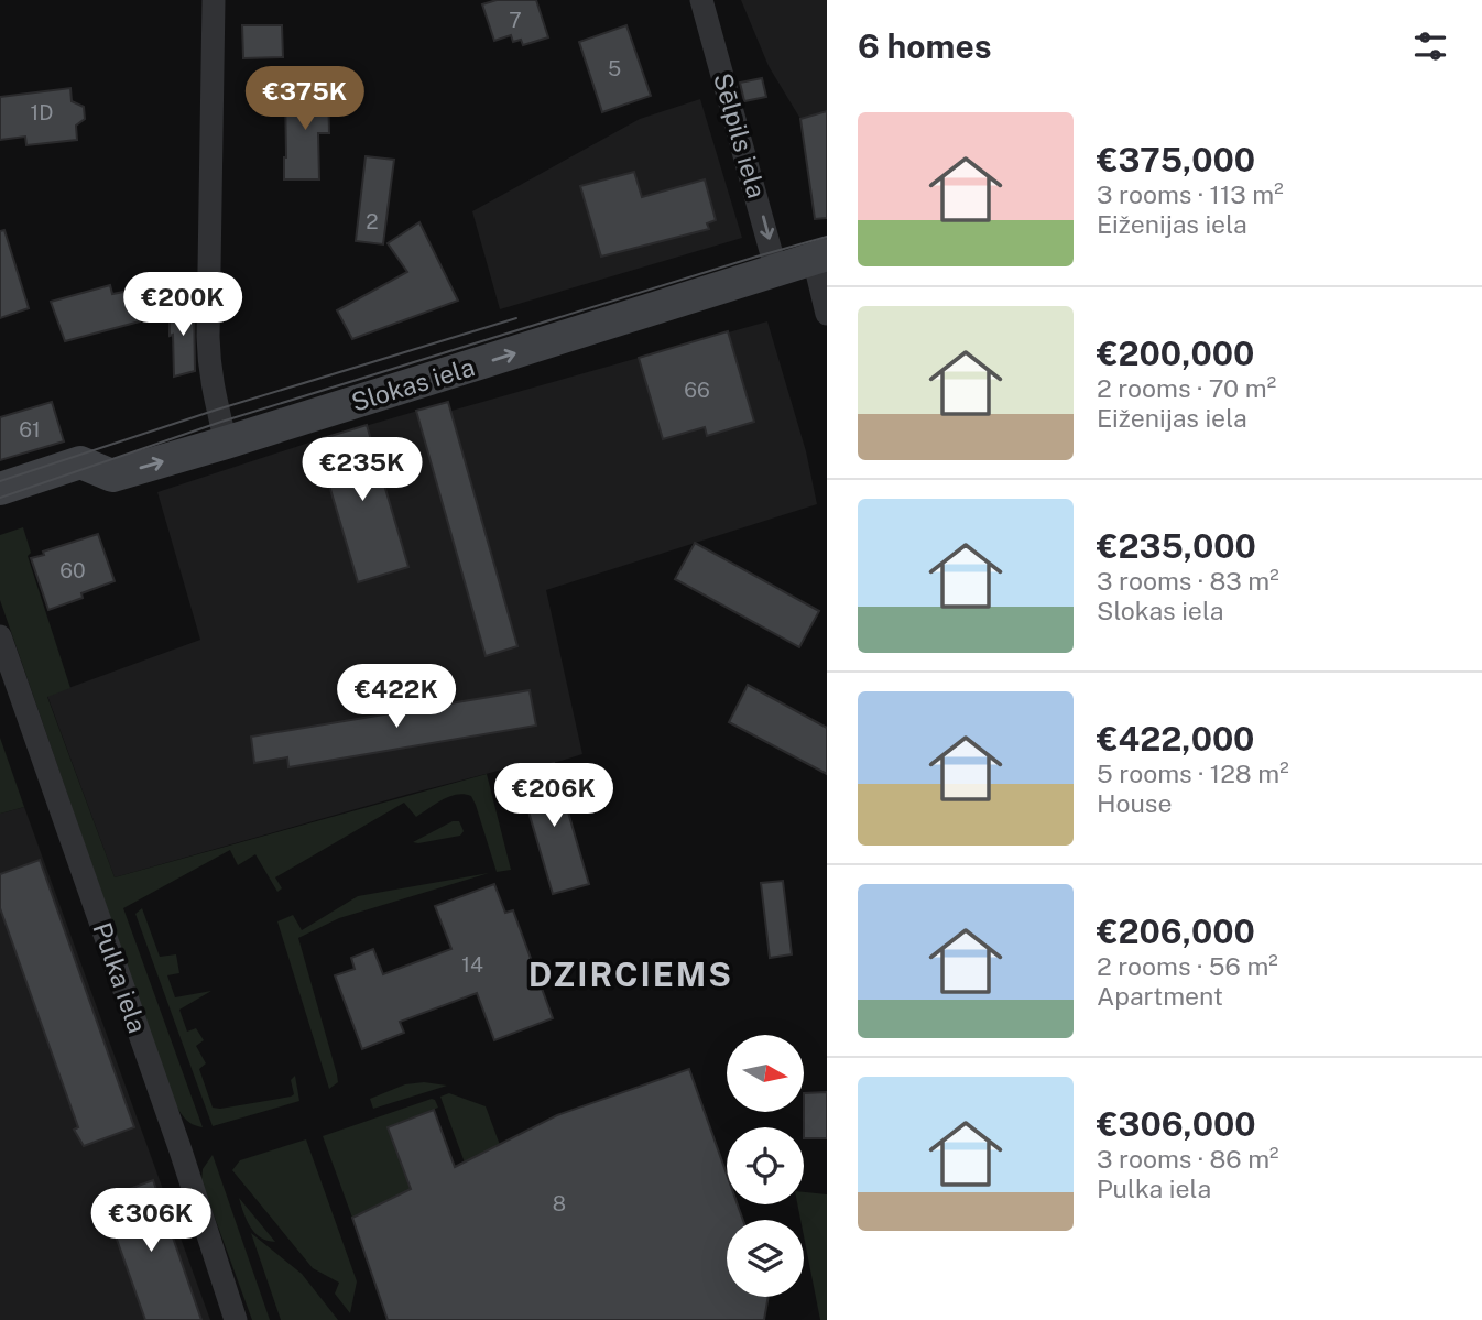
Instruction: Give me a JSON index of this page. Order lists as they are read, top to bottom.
{
  "streets": {
    "street": ["Sēlpils iela", "Slokas iela", "Pulka iela"]
  },
  "crossings": [
    ["Sēlpils iela", "Slokas iela"]
  ],
  "one_way": ["Sēlpils iela", "Slokas iela"],
  "districts": ["DZIRCIEMS"],
  "house_numbers": [
    "7",
    "5",
    "1D",
    "2",
    "66",
    "61",
    "60",
    "14",
    "8"
  ],
  "north": "right",
  "page": {
    "heading": "6 homes",
    "price": [
      "€375K",
      "€200K",
      "€235K",
      "€422K",
      "€206K",
      "€306K"
    ],
    "list": [
      {
        "name": "€375,000",
        "note": "3 rooms · 113 m² · Eiženijas iela"
      },
      {
        "name": "€200,000",
        "note": "2 rooms · 70 m² · Eiženijas iela"
      },
      {
        "name": "€235,000",
        "note": "3 rooms · 83 m² · Slokas iela"
      },
      {
        "name": "€422,000",
        "note": "5 rooms · 128 m² · House"
      },
      {
        "name": "€206,000",
        "note": "2 rooms · 56 m² · Apartment"
      },
      {
        "name": "€306,000",
        "note": "3 rooms · 86 m² · Pulka iela"
      }
    ]
  }
}
